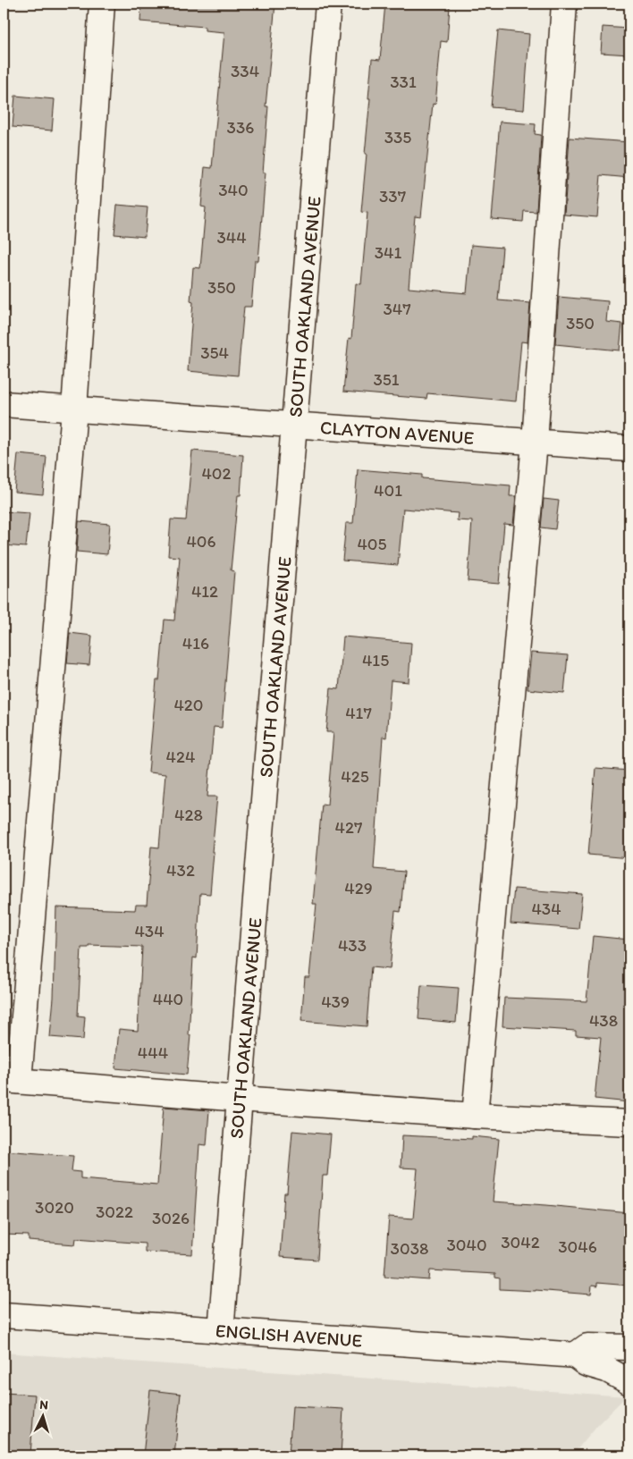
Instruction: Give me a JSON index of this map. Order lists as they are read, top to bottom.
{
  "streets": {
    "street": ["SOUTH OAKLAND AVENUE", "CLAYTON AVENUE", "ENGLISH AVENUE"]
  },
  "crossings": [
    ["SOUTH OAKLAND AVENUE", "CLAYTON AVENUE"],
    ["SOUTH OAKLAND AVENUE", "ENGLISH AVENUE"]
  ],
  "house_numbers": [
    "334",
    "331",
    "336",
    "335",
    "340",
    "337",
    "344",
    "341",
    "350",
    "347",
    "350",
    "354",
    "351",
    "402",
    "401",
    "406",
    "405",
    "412",
    "416",
    "415",
    "420",
    "417",
    "424",
    "425",
    "428",
    "427",
    "432",
    "429",
    "434",
    "434",
    "433",
    "440",
    "439",
    "438",
    "444",
    "3020",
    "3022",
    "3026",
    "3042",
    "3040",
    "3046",
    "3038"
  ],
  "north": "top"
}
